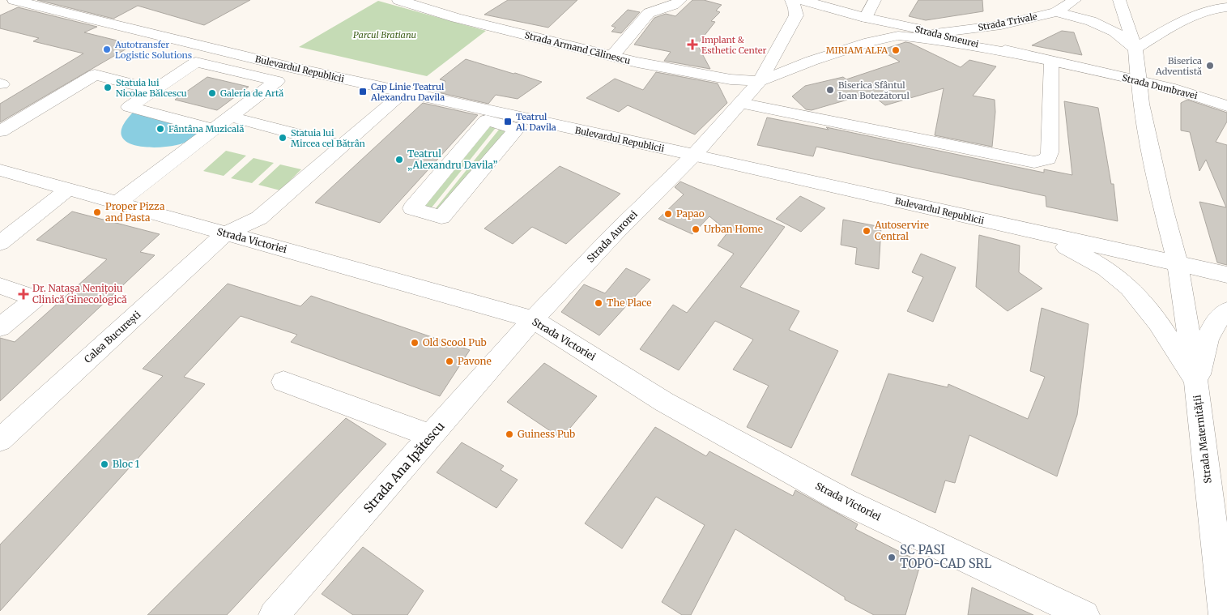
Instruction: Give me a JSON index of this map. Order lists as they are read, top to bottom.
{
  "streets": {
    "main road": [
      "Strada Trivale",
      "Strada Smeurei",
      "Strada Armand Călinescu",
      "Bulevardul Republicii",
      "Strada Dumbravei",
      "Strada Aurorei",
      "Strada Victoriei",
      "Calea București",
      "Strada Maternității",
      "Strada Ana Ipătescu"
    ]
  },
  "crossings": [
    ["Strada Trivale", "Strada Smeurei"],
    ["Strada Smeurei", "Strada Dumbravei"],
    ["Strada Armand Călinescu", "Strada Aurorei"],
    ["Bulevardul Republicii", "Strada Aurorei"],
    ["Bulevardul Republicii", "Calea București"],
    ["Bulevardul Republicii", "Strada Maternității"],
    ["Strada Dumbravei", "Strada Maternității"],
    ["Strada Aurorei", "Strada Victoriei"],
    ["Strada Aurorei", "Strada Ana Ipătescu"],
    ["Strada Victoriei", "Calea București"],
    ["Strada Victoriei", "Strada Ana Ipătescu"]
  ],
  "parks": ["Parcul Bratianu"],
  "places": {
    "health": ["Implant & Esthetic Center", "Dr. Natașa Nenițoiu Clinică Ginecologică"],
    "other": [
      "Autotransfer Logistic Solutions",
      "MIRIAM ALFA",
      "Biserica Adventistă",
      "Statuia lui Nicolae Bălcescu",
      "Biserica Sfântul Ioan Botezătorul",
      "Galeria de Artă",
      "Fântâna Muzicală",
      "Statuia lui Mircea cel Bătrân",
      "Teatrul „Alexandru Davila”",
      "Proper Pizza and Pasta",
      "Papao",
      "Urban Home",
      "Autoservire Central",
      "The Place",
      "Old Scool Pub",
      "Pavone",
      "Guiness Pub",
      "Bloc 1",
      "SC PASI TOPO-CAD SRL"
    ],
    "transit": ["Cap Linie Teatrul Alexandru Davila", "Teatrul Al. Davila"]
  }
}
